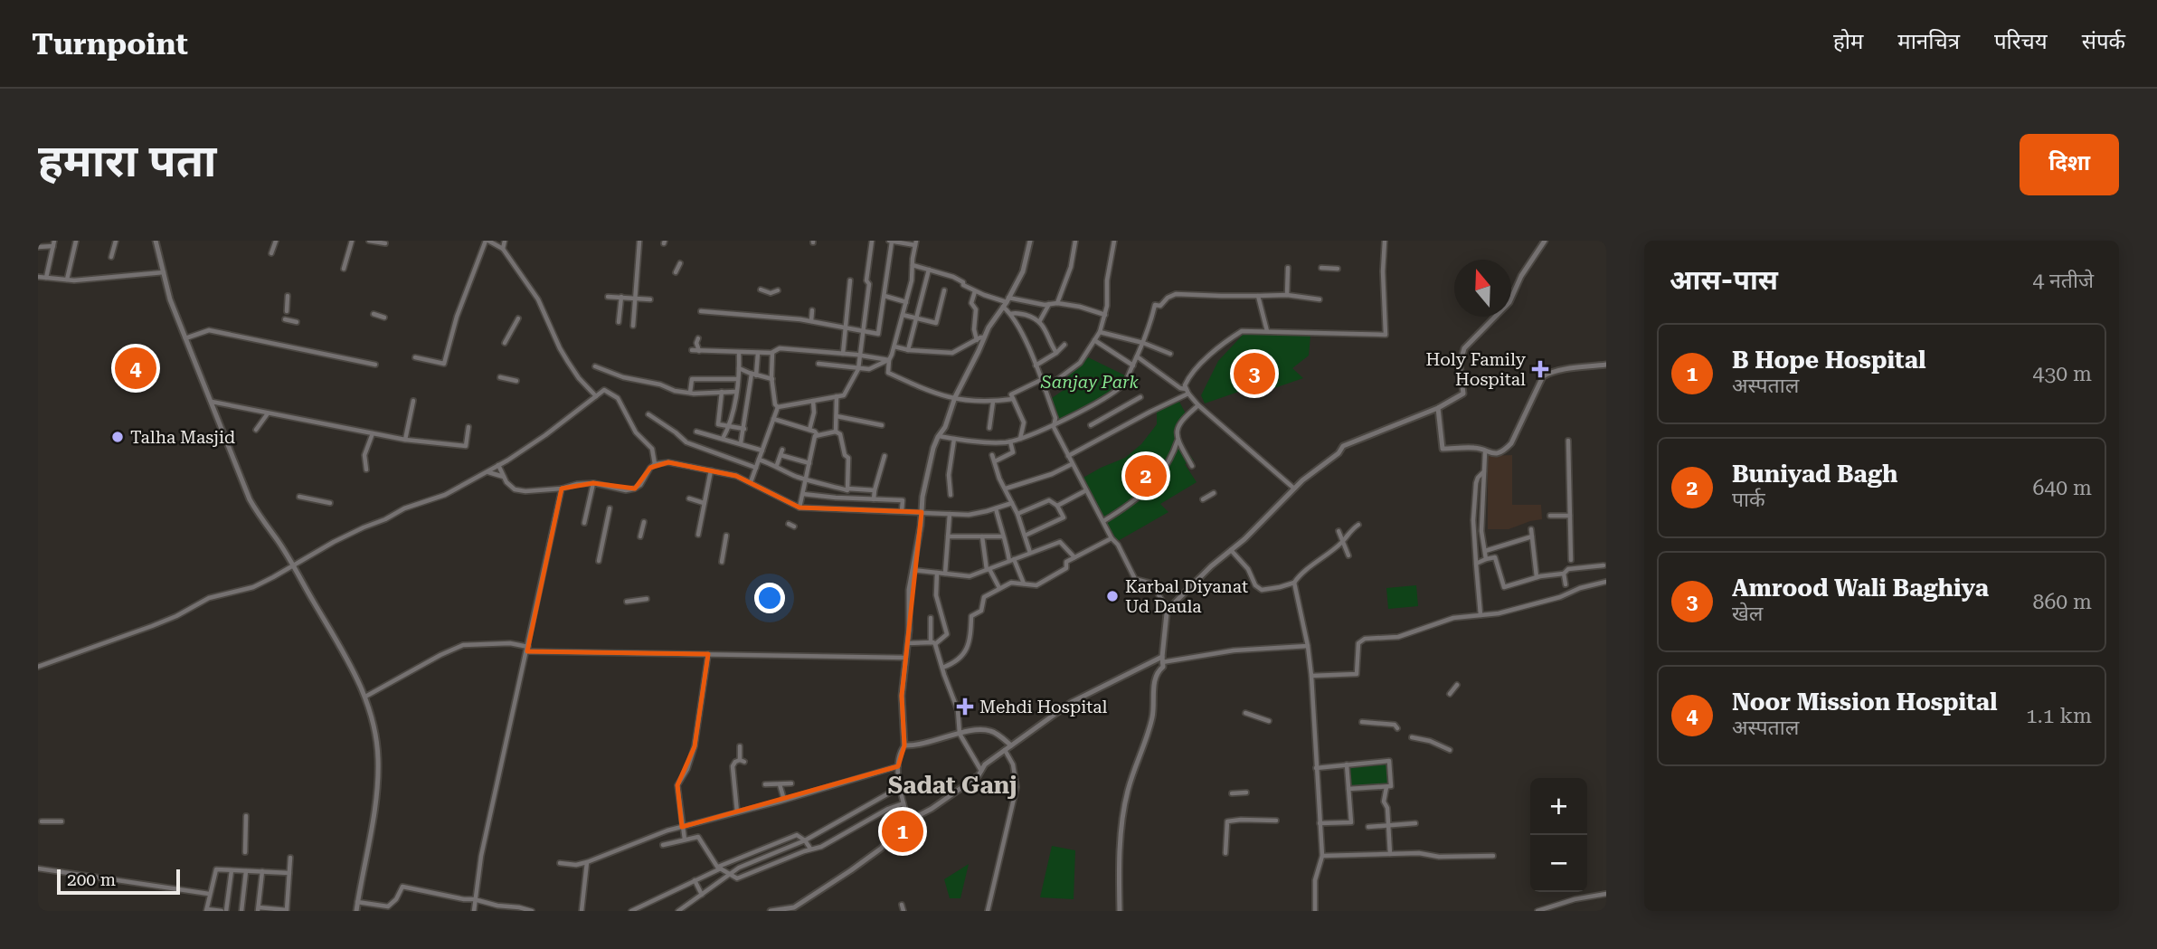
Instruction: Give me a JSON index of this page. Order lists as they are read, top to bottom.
{
  "districts": ["Sadat Ganj"],
  "parks": ["Sanjay Park"],
  "places": {
    "health": ["Holy Family Hospital", "Mehdi Hospital"],
    "other": ["Talha Masjid", "Karbal Diyanat Ud Daula"]
  },
  "scale_bar": "200 m",
  "north": "top",
  "page": {
    "header": "Turnpoint",
    "nav": [
      "होम",
      "मानचित्र",
      "परिचय",
      "संपर्क"
    ],
    "buttons": "दिशा",
    "title": "हमारा पता",
    "heading": ["आस-पास", "4 नतीजे"],
    "list": [
      {
        "mark": "1",
        "name": "B Hope Hospital",
        "note": "अस्पताल",
        "value": "430 m"
      },
      {
        "mark": "2",
        "name": "Buniyad Bagh",
        "note": "पार्क",
        "value": "640 m"
      },
      {
        "mark": "3",
        "name": "Amrood Wali Baghiya",
        "note": "खेल",
        "value": "860 m"
      },
      {
        "mark": "4",
        "name": "Noor Mission Hospital",
        "note": "अस्पताल",
        "value": "1.1 km"
      }
    ],
    "pins": [
      "4",
      "3",
      "2",
      "1"
    ],
    "map_buttons": ["+", "−"],
    "scale": "200 m"
  }
}
